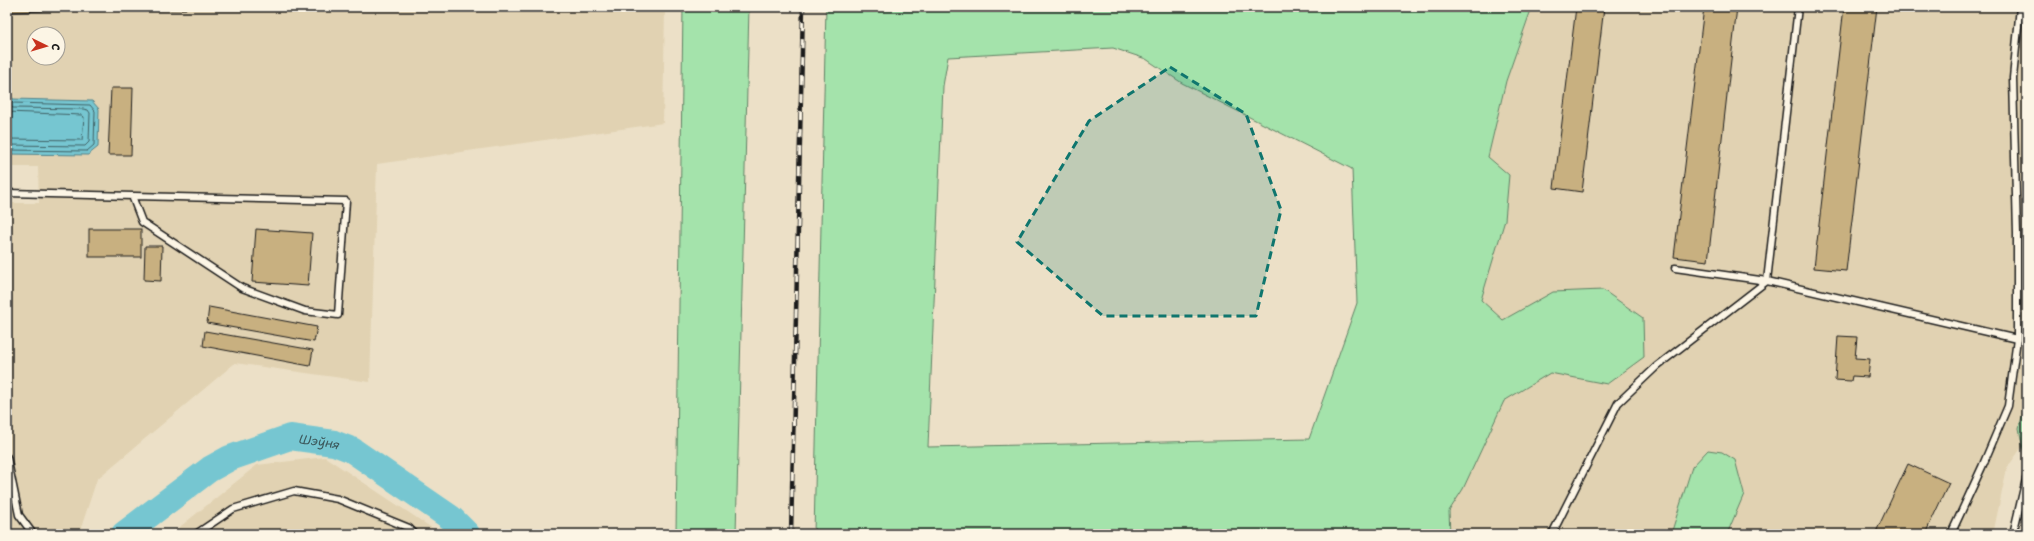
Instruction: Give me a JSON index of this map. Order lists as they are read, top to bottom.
{
  "water": ["Шэўня"],
  "north": "right"
}
